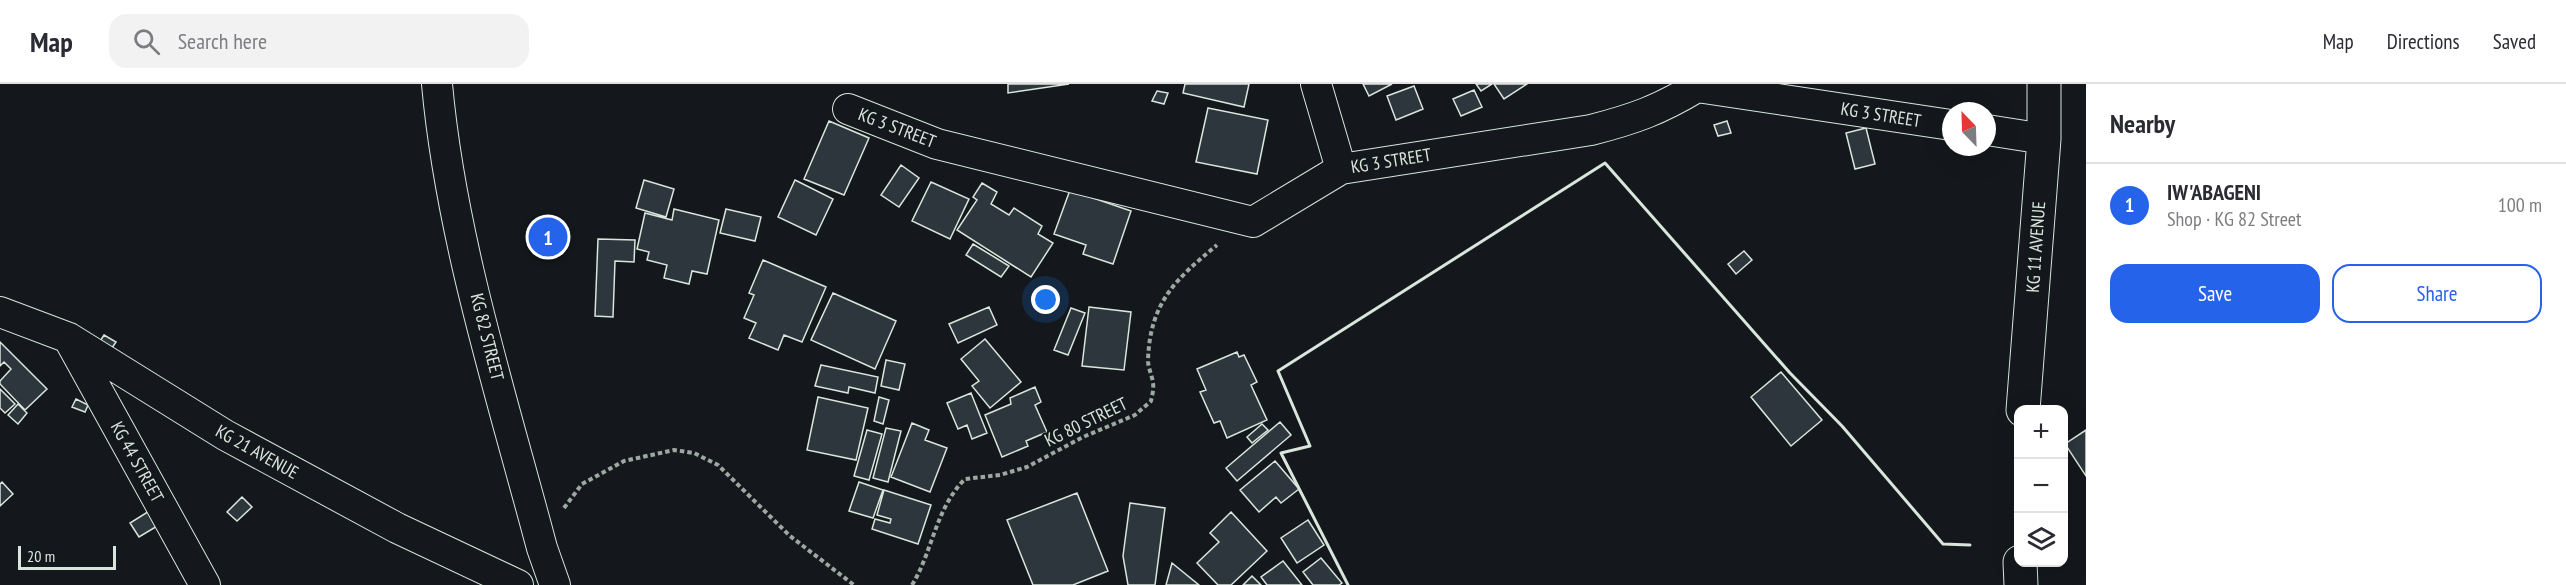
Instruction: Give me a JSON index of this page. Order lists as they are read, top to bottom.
{
  "streets": {
    "main road": ["KG 11 AVENUE"],
    "street": [
      "KG 3 STREET",
      "KG 82 STREET",
      "KG 21 AVENUE",
      "KG 44 STREET"
    ],
    "path": ["KG 80 STREET"]
  },
  "crossings": [
    ["KG 3 STREET", "KG 80 STREET"],
    ["KG 21 AVENUE", "KG 44 STREET"]
  ],
  "scale_bar": "20 m",
  "north": "top left",
  "page": {
    "header": "Map",
    "search": "Search here",
    "nav": ["Map", "Directions", "Saved"],
    "heading": "Nearby",
    "list": [
      {
        "mark": "1",
        "name": "IW'ABAGENI",
        "note": "Shop · KG 82 Street",
        "value": "100 m"
      }
    ],
    "pins": "1",
    "buttons": ["Save", "Share"],
    "map_buttons": ["+", "−"],
    "scale": "20 m"
  }
}
